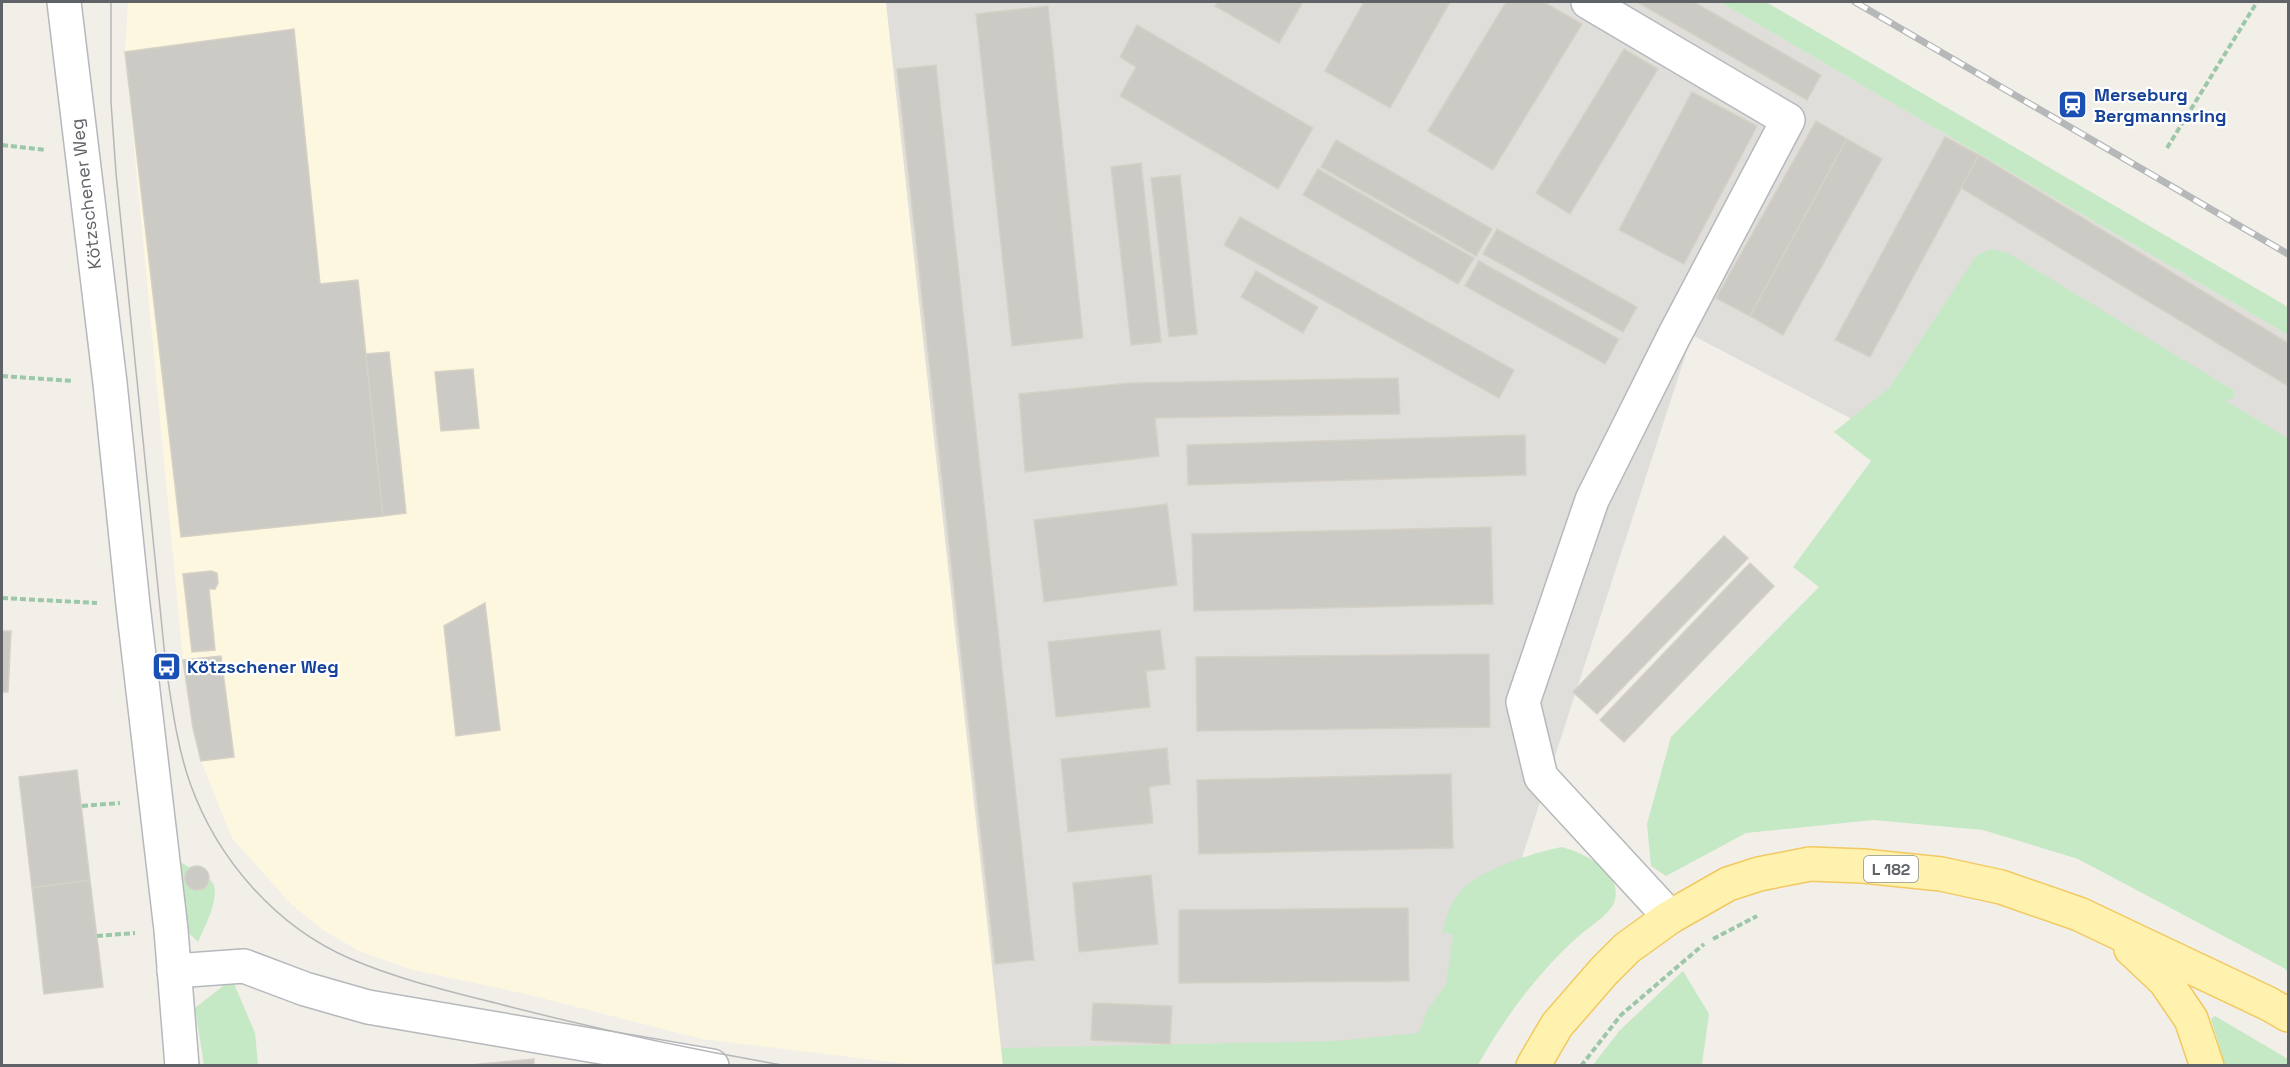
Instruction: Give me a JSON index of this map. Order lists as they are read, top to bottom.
{
  "streets": {
    "main road": ["L 182"],
    "street": ["Kötzschener Weg"]
  },
  "places": {
    "station": ["Merseburg Bergmannsring"],
    "bus stop": ["Kötzschener Weg"]
  }
}
